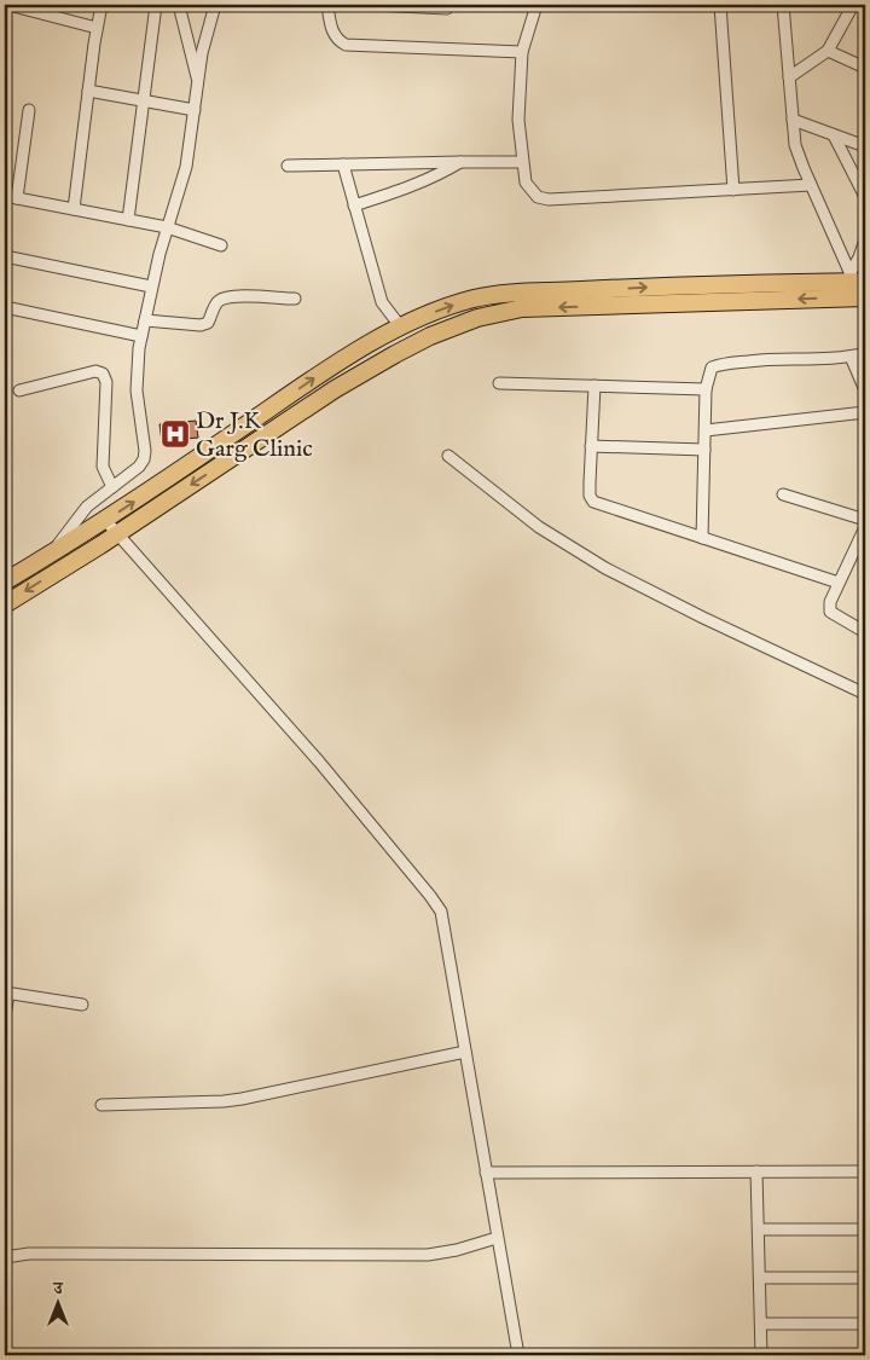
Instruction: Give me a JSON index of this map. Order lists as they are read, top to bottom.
{
  "places": {
    "hospital": ["Dr J.K Garg Clinic"]
  },
  "north": "top"
}
